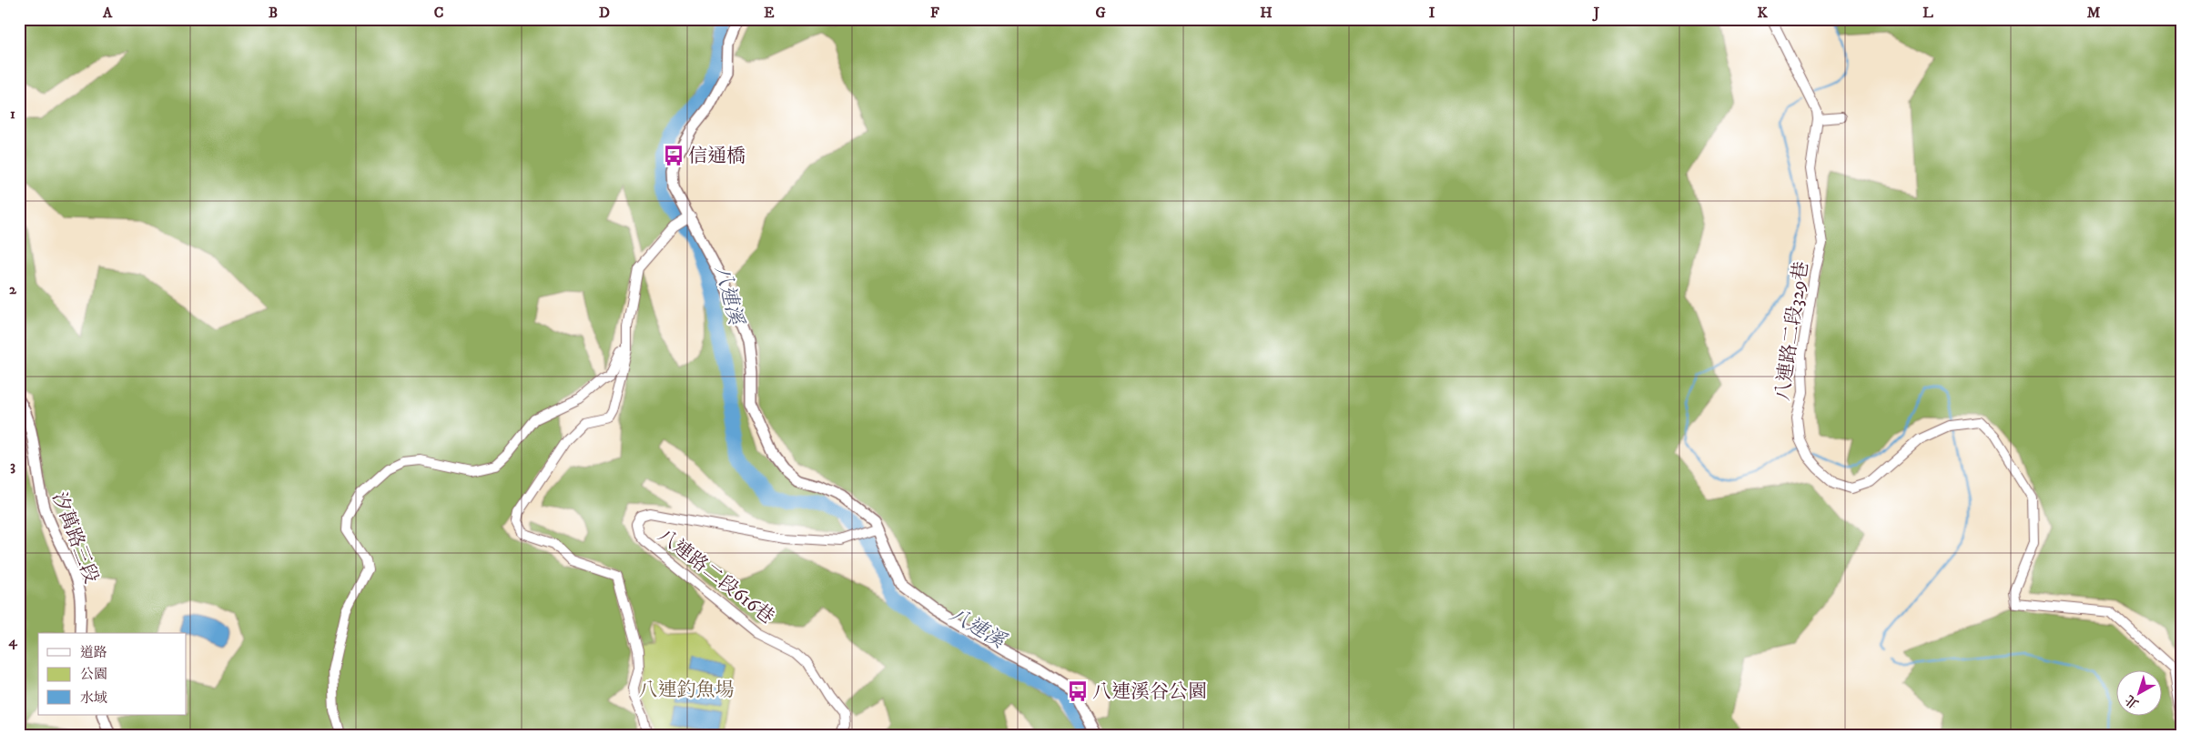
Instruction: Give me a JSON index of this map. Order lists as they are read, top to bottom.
{
  "streets": {
    "street": ["八連路二段329巷", "汐萬路三段", "八連路二段616巷"]
  },
  "water": ["八連溪"],
  "parks": ["八連釣魚場"],
  "places": {
    "bus stop": ["信通橋", "八連溪谷公園"]
  },
  "legend": ["道路", "公園", "水域"],
  "north": "bottom left",
  "grid": {
    "columns": [
      "A",
      "B",
      "C",
      "D",
      "E",
      "F",
      "G",
      "H",
      "I",
      "J",
      "K",
      "L",
      "M"
    ],
    "rows": [
      "1",
      "2",
      "3",
      "4"
    ]
  }
}
